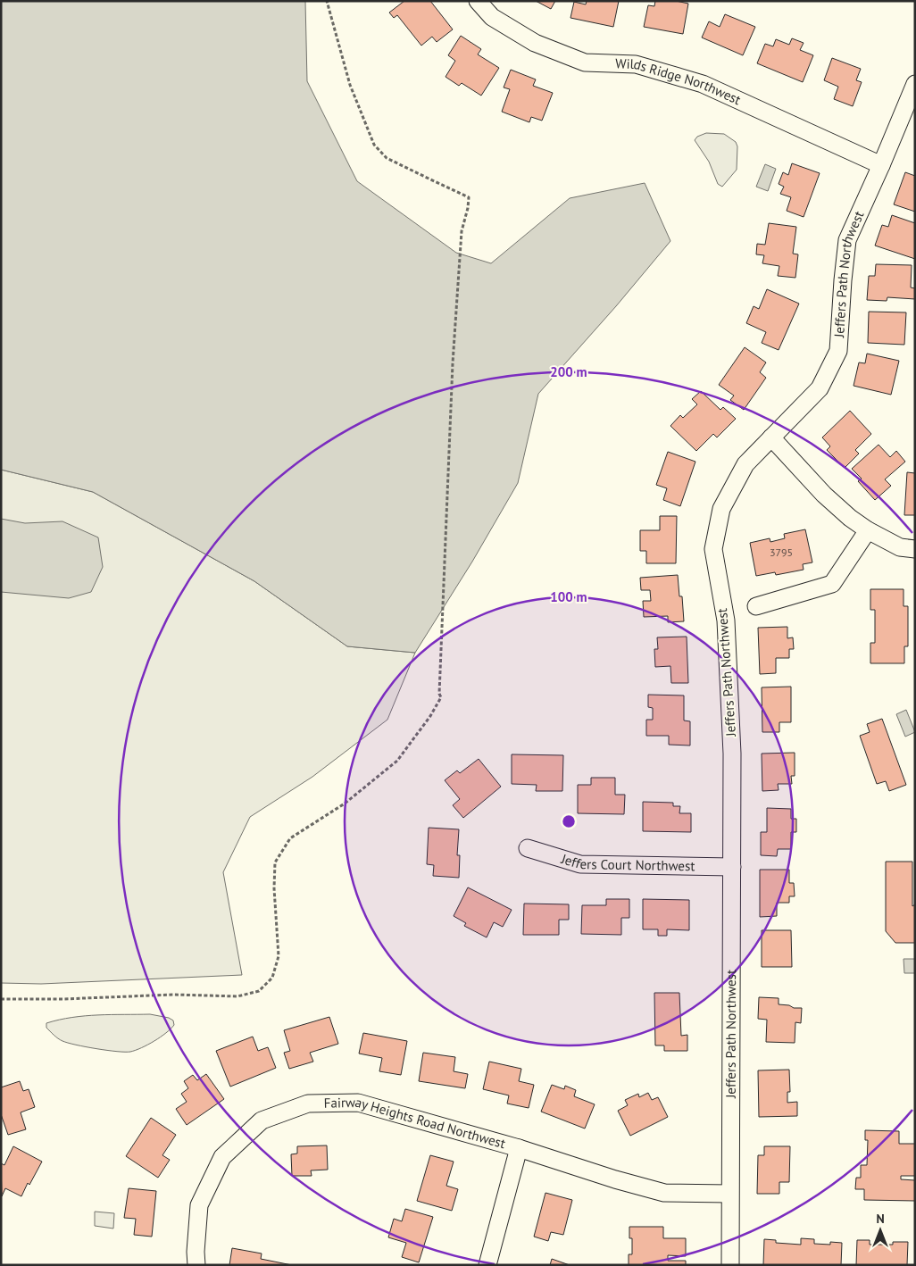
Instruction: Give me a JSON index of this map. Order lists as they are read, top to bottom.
{
  "streets": {
    "street": [
      "Wilds Ridge Northwest",
      "Jeffers Path Northwest",
      "Jeffers Court Northwest",
      "Fairway Heights Road Northwest"
    ]
  },
  "crossings": [
    ["Wilds Ridge Northwest", "Jeffers Path Northwest"],
    ["Jeffers Path Northwest", "Jeffers Court Northwest"],
    ["Jeffers Path Northwest", "Fairway Heights Road Northwest"]
  ],
  "house_numbers": ["3795"],
  "north": "top",
  "rings": ["200 m", "100 m"]
}
